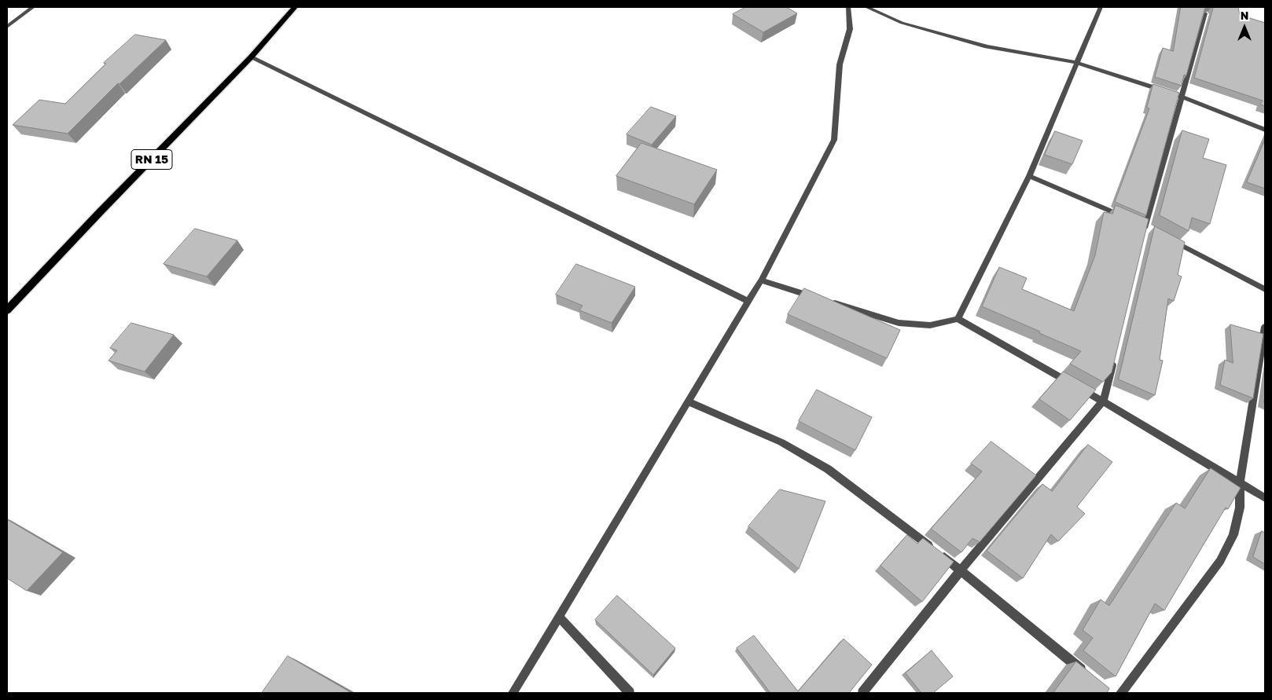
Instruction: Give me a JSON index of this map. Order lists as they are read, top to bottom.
{
  "streets": {
    "main road": ["RN 15"]
  },
  "north": "top"
}
